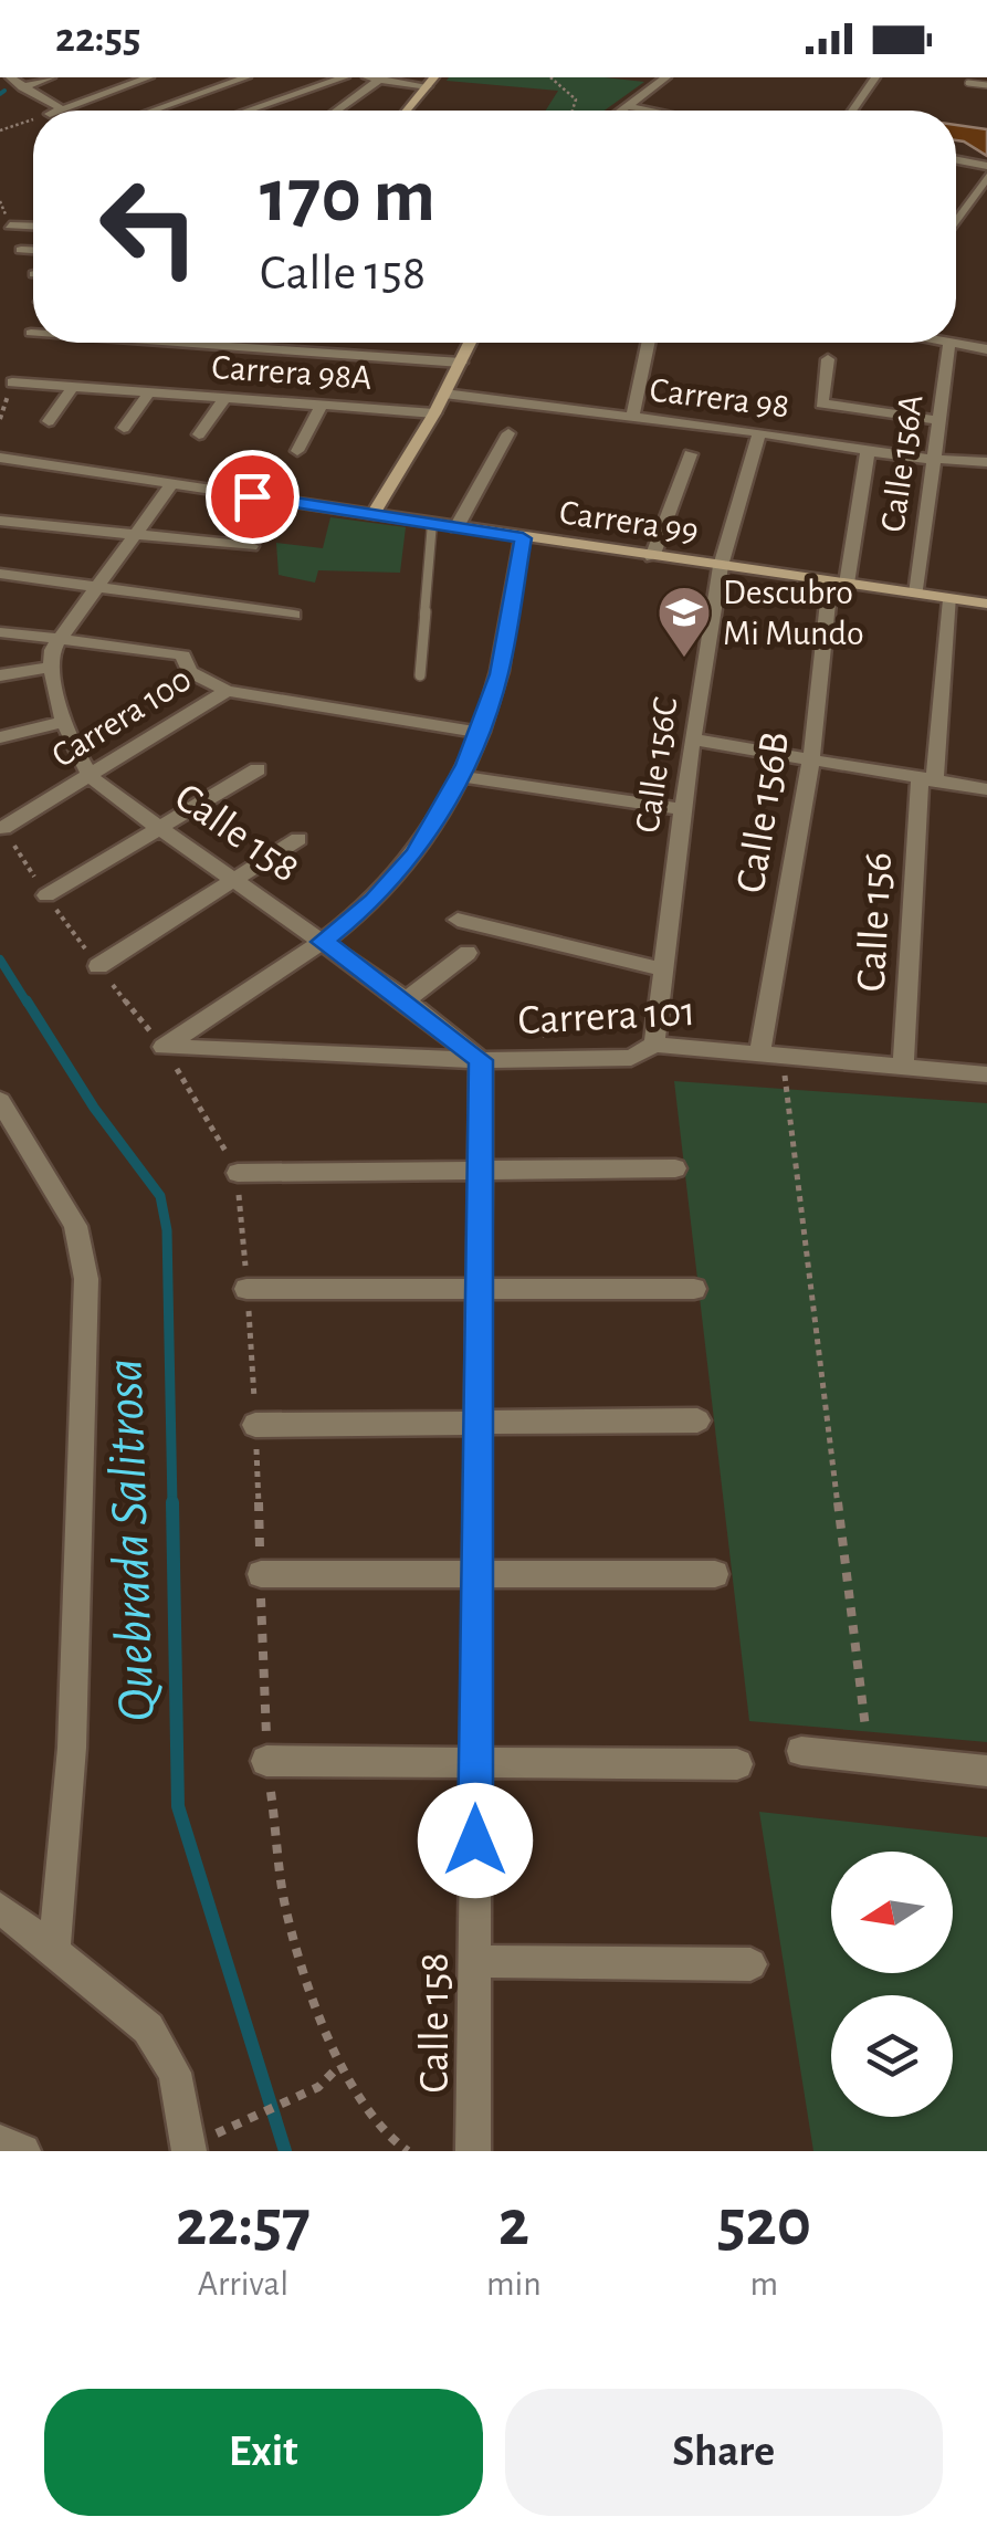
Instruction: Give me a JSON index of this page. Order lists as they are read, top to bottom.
{
  "streets": {
    "street": [
      "Carrera 98A",
      "Carrera 98",
      "Calle 156A",
      "Carrera 99",
      "Carrera 100",
      "Calle 156C",
      "Calle 156B",
      "Calle 158",
      "Calle 156",
      "Carrera 101"
    ]
  },
  "crossings": [
    ["Carrera 98", "Calle 156A"],
    ["Carrera 98", "Calle 156C"],
    ["Carrera 98", "Calle 156B"],
    ["Calle 156A", "Carrera 99"],
    ["Carrera 99", "Calle 156C"],
    ["Carrera 99", "Calle 156B"],
    ["Carrera 99", "Calle 156"],
    ["Carrera 100", "Calle 158"],
    ["Calle 156C", "Carrera 101"],
    ["Calle 156B", "Carrera 101"],
    ["Calle 158", "Carrera 101"],
    ["Calle 156", "Carrera 101"]
  ],
  "water": ["Quebrada Salitrosa"],
  "places": {
    "school or university": ["Descubro Mi Mundo"]
  },
  "north": "left",
  "page": {
    "status": "22:55",
    "turn": ["170 m", "Calle 158"],
    "eta": [
      "22:57",
      "Arrival",
      "2",
      "min",
      "520",
      "m"
    ],
    "buttons": ["Exit", "Share"]
  }
}
